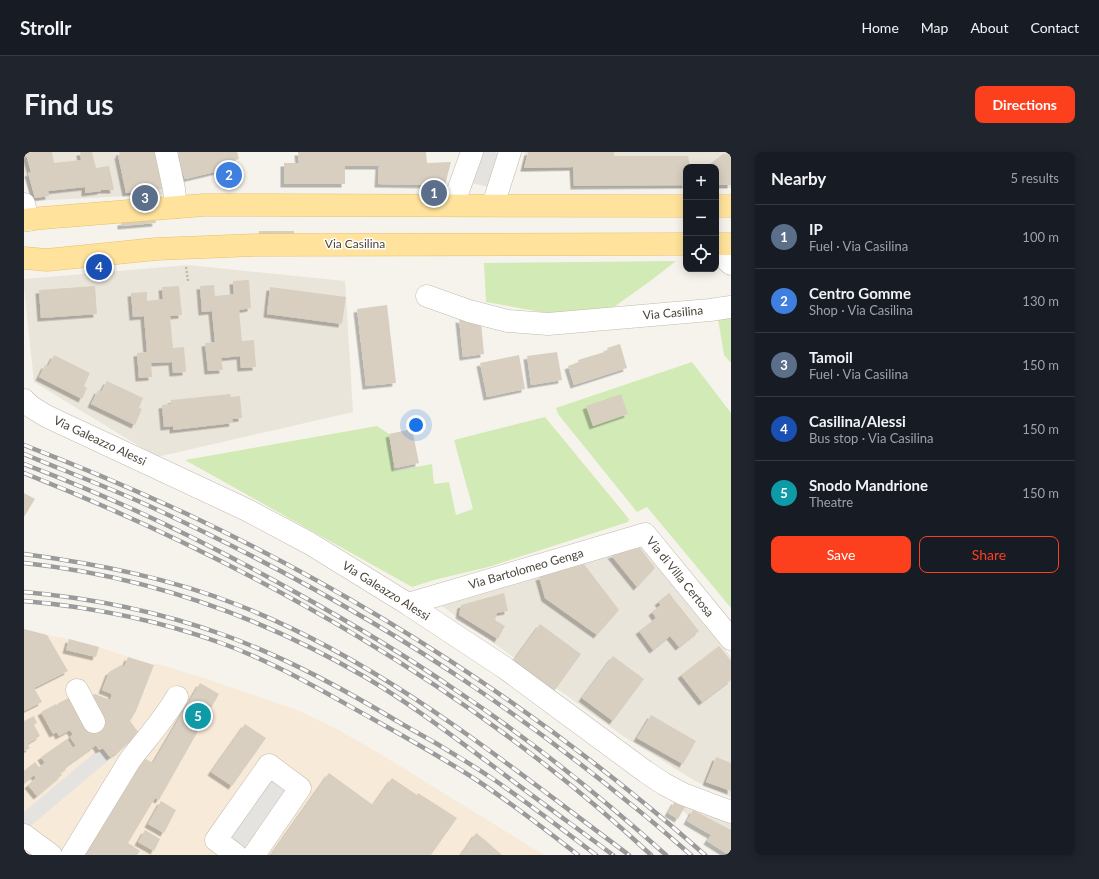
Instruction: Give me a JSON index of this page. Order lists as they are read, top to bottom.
{
  "streets": {
    "main road": ["Via Casilina"],
    "street": ["Via Galeazzo Alessi", "Via Bartolomeo Genga", "Via di Villa Certosa"]
  },
  "crossings": [
    ["Via Galeazzo Alessi", "Via Bartolomeo Genga"],
    ["Via Bartolomeo Genga", "Via di Villa Certosa"]
  ],
  "page": {
    "header": "Strollr",
    "nav": [
      "Home",
      "Map",
      "About",
      "Contact"
    ],
    "buttons": [
      "Directions",
      ["Save", "Share"]
    ],
    "title": "Find us",
    "heading": ["Nearby", "5 results"],
    "pins": [
      "2",
      "1",
      "3",
      "4",
      "5"
    ],
    "map_buttons": ["+", "−"],
    "list": [
      {
        "mark": "1",
        "name": "IP",
        "note": "Fuel · Via Casilina",
        "value": "100 m"
      },
      {
        "mark": "2",
        "name": "Centro Gomme",
        "note": "Shop · Via Casilina",
        "value": "130 m"
      },
      {
        "mark": "3",
        "name": "Tamoil",
        "note": "Fuel · Via Casilina",
        "value": "150 m"
      },
      {
        "mark": "4",
        "name": "Casilina/Alessi",
        "note": "Bus stop · Via Casilina",
        "value": "150 m"
      },
      {
        "mark": "5",
        "name": "Snodo Mandrione",
        "note": "Theatre",
        "value": "150 m"
      }
    ]
  }
}
